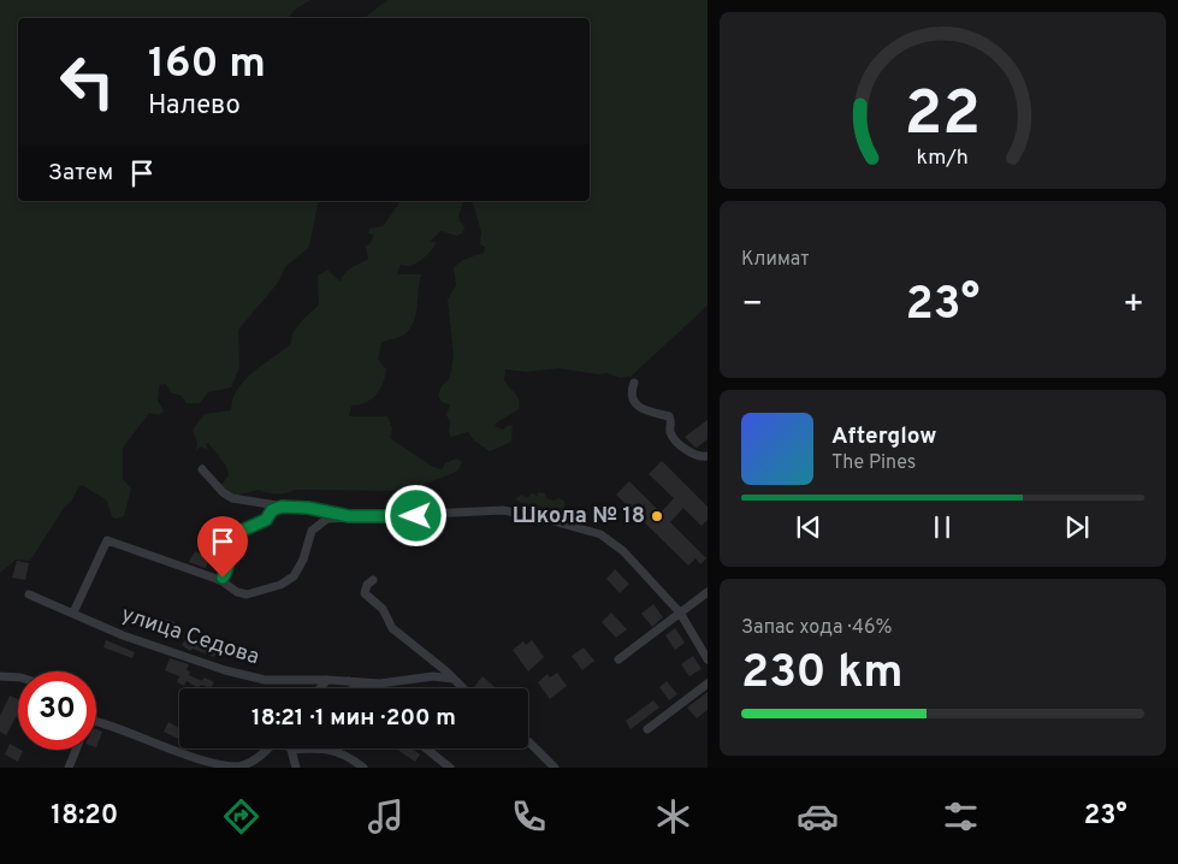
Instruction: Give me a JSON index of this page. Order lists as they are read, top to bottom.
{
  "streets": {
    "street": ["улица Седова"]
  },
  "places": ["Школа № 18"],
  "page": {
    "turn": ["160 m", "Налево"],
    "then": "Затем",
    "tile": [
      "Климат",
      ["Запас хода · 46%", "230 km"]
    ],
    "heat": ["−", "23°", "+"],
    "song": ["Afterglow", "The Pines"],
    "limit": "30",
    "trip": "18:21 · 1 мин · 200 m",
    "tabs": ["18:20", "23°"],
    "gauge": ["22", "km/h"]
  }
}
